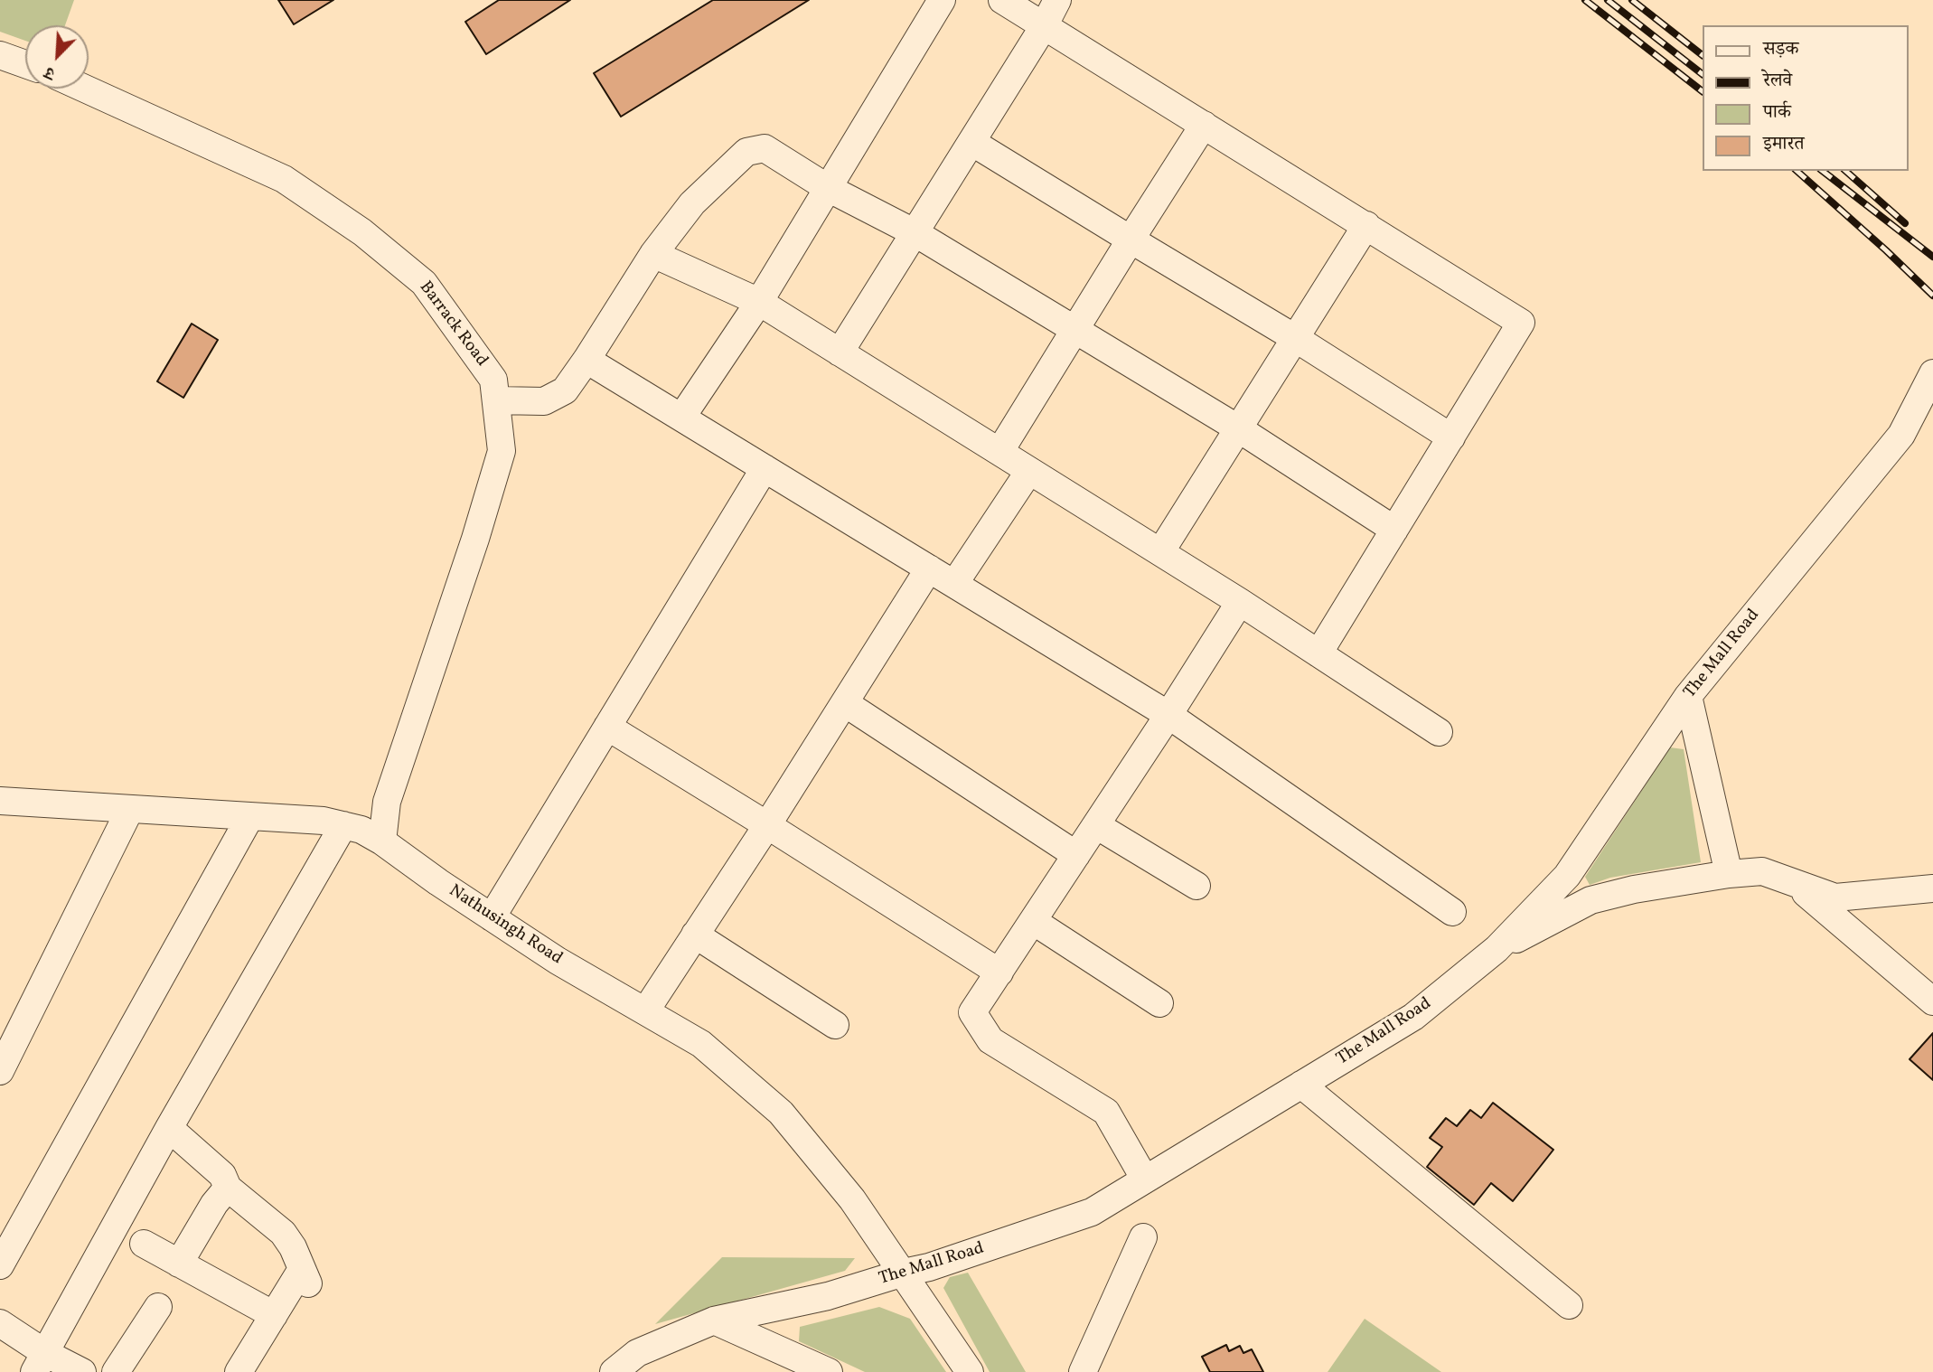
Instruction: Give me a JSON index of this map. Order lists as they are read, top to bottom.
{
  "streets": {
    "street": ["Barrack Road", "The Mall Road", "Nathusingh Road"]
  },
  "crossings": [
    ["Barrack Road", "Nathusingh Road"],
    ["The Mall Road", "Nathusingh Road"]
  ],
  "legend": [
    "सड़क",
    "रेलवे",
    "पार्क",
    "इमारत"
  ],
  "north": "bottom left"
}
